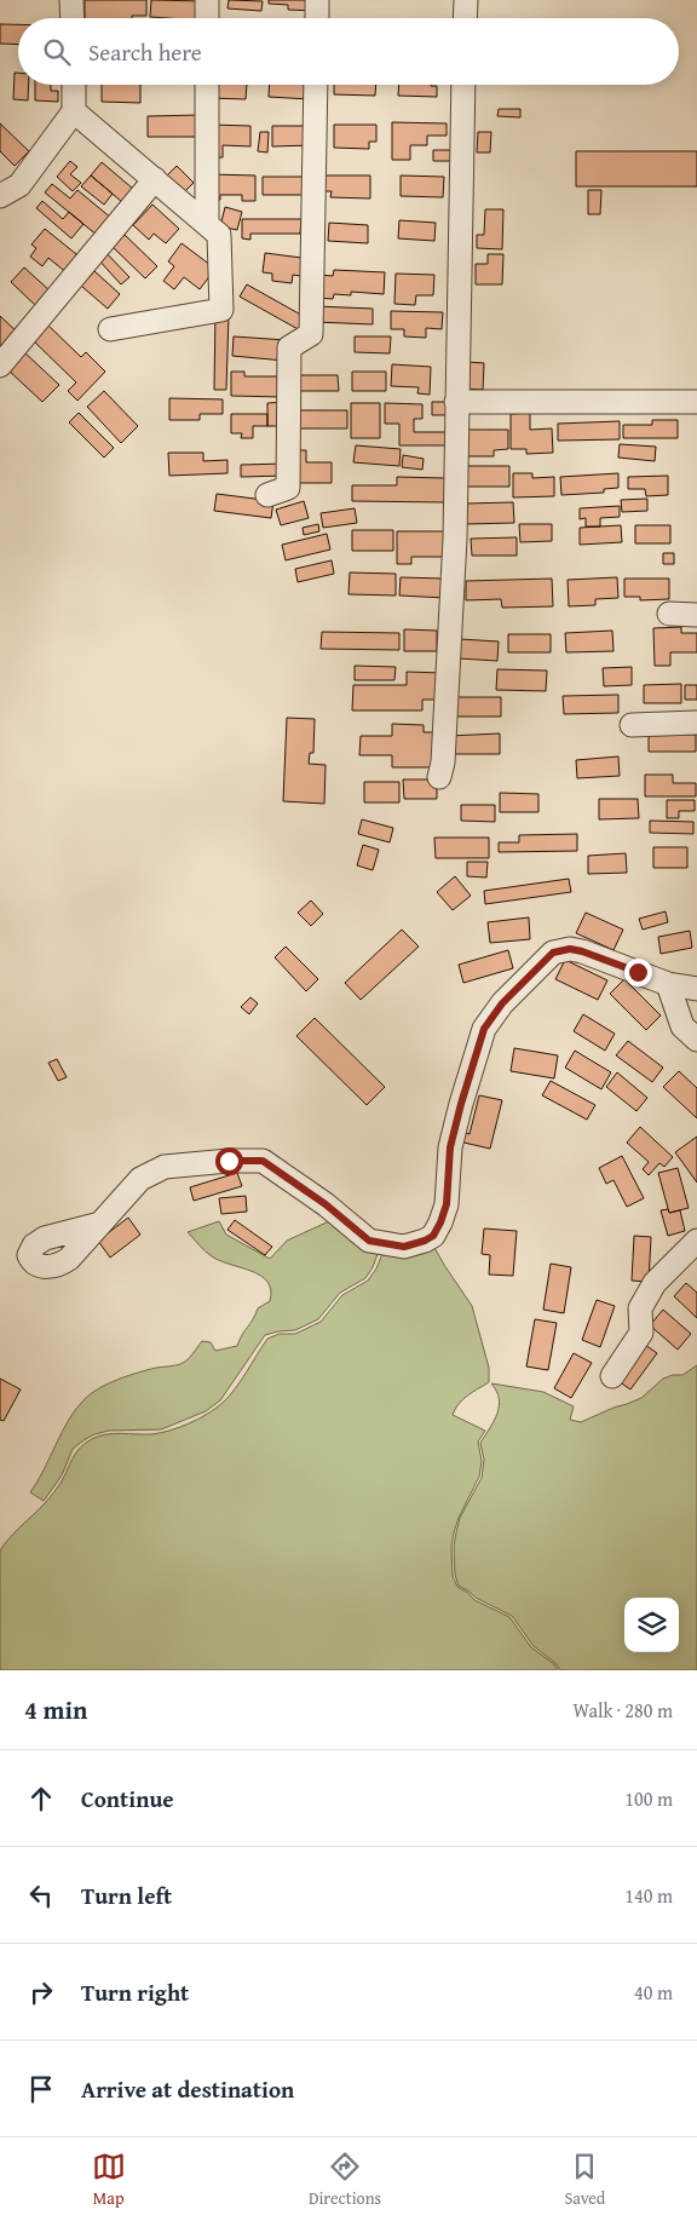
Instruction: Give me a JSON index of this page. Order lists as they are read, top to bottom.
{
  "page": {
    "search": "Search here",
    "heading": ["4 min", "Walk · 280 m"],
    "list": [
      ["Continue", "100 m"],
      ["Turn left", "140 m"],
      ["Turn right", "40 m"],
      "Arrive at destination"
    ],
    "nav": ["Map", "Directions", "Saved"]
  }
}
